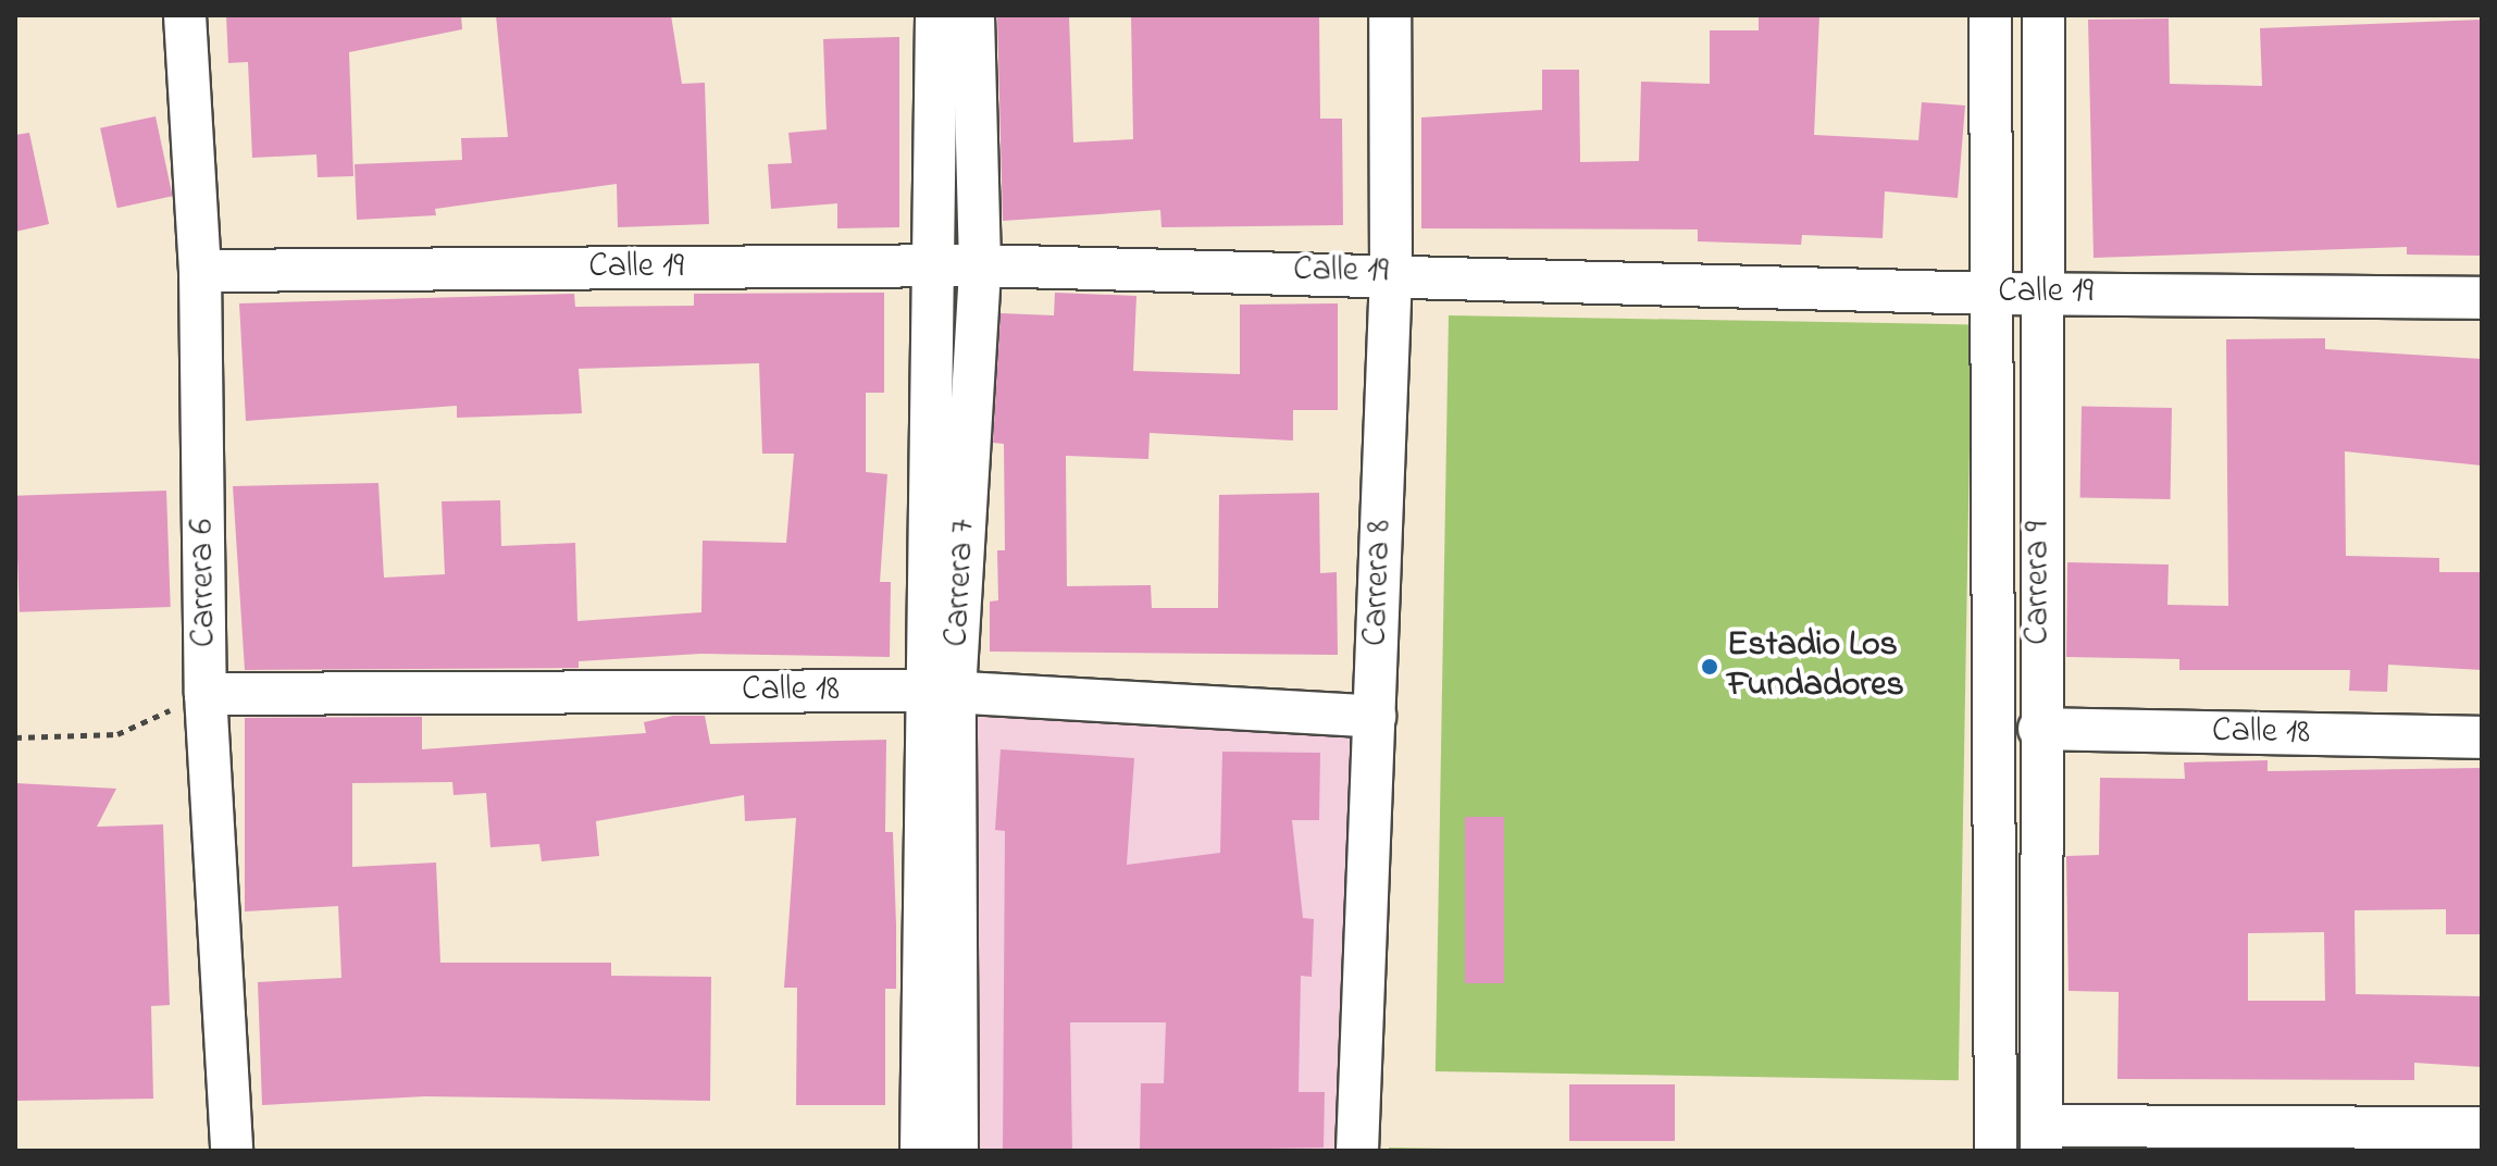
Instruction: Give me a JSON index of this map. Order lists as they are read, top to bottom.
{
  "streets": {
    "street": [
      "Calle 19",
      "Carrera 6",
      "Carrera 7",
      "Carrera 8",
      "Carrera 9",
      "Calle 18"
    ]
  },
  "crossings": [
    ["Calle 19", "Carrera 6"],
    ["Calle 19", "Carrera 7"],
    ["Calle 19", "Carrera 8"],
    ["Calle 19", "Carrera 9"],
    ["Carrera 6", "Calle 18"],
    ["Carrera 7", "Calle 18"],
    ["Carrera 8", "Calle 18"],
    ["Carrera 9", "Calle 18"]
  ],
  "places": ["Estadio Los Fundadores"]
}
